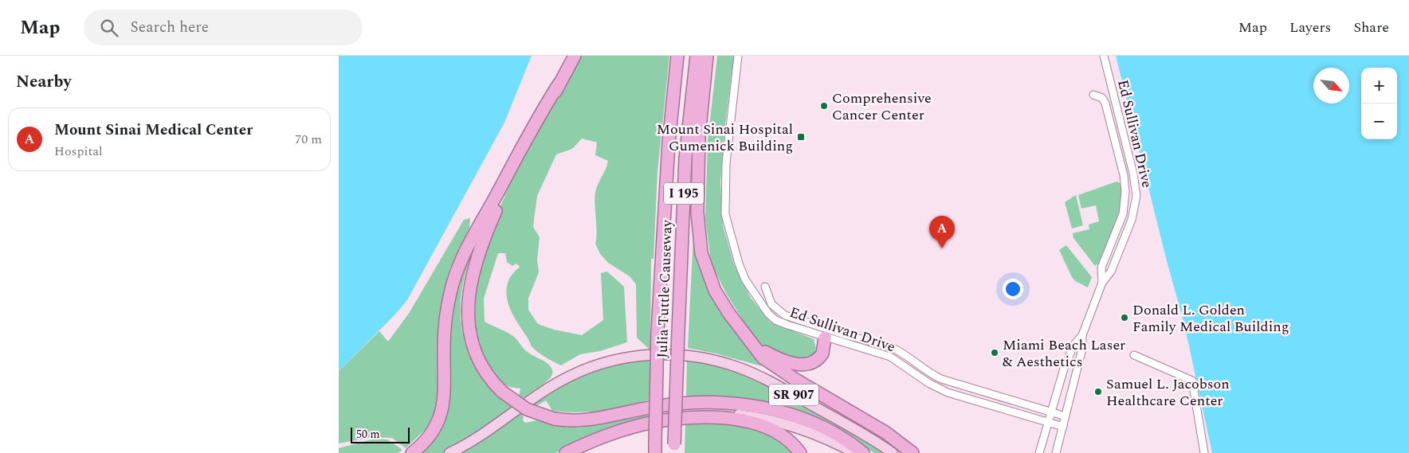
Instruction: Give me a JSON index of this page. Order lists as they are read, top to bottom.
{
  "streets": {
    "highway": ["I 195", "Julia Tuttle Causeway", "SR 907"],
    "street": ["Ed Sullivan Drive"]
  },
  "places": {
    "other": [
      "Comprehensive Cancer Center",
      "Donald L. Golden Family Medical Building",
      "Miami Beach Laser & Aesthetics",
      "Samuel L. Jacobson Healthcare Center"
    ],
    "transit": ["Mount Sinai Hospital Gumenick Building"]
  },
  "scale_bar": "50 m",
  "north": "bottom right",
  "page": {
    "header": "Map",
    "search": "Search here",
    "nav": ["Map", "Layers", "Share"],
    "heading": "Nearby",
    "map_buttons": ["+", "−"],
    "list": [
      {
        "mark": "A",
        "name": "Mount Sinai Medical Center",
        "note": "Hospital",
        "value": "70 m"
      }
    ],
    "pins": "A",
    "scale": "50 m"
  }
}
